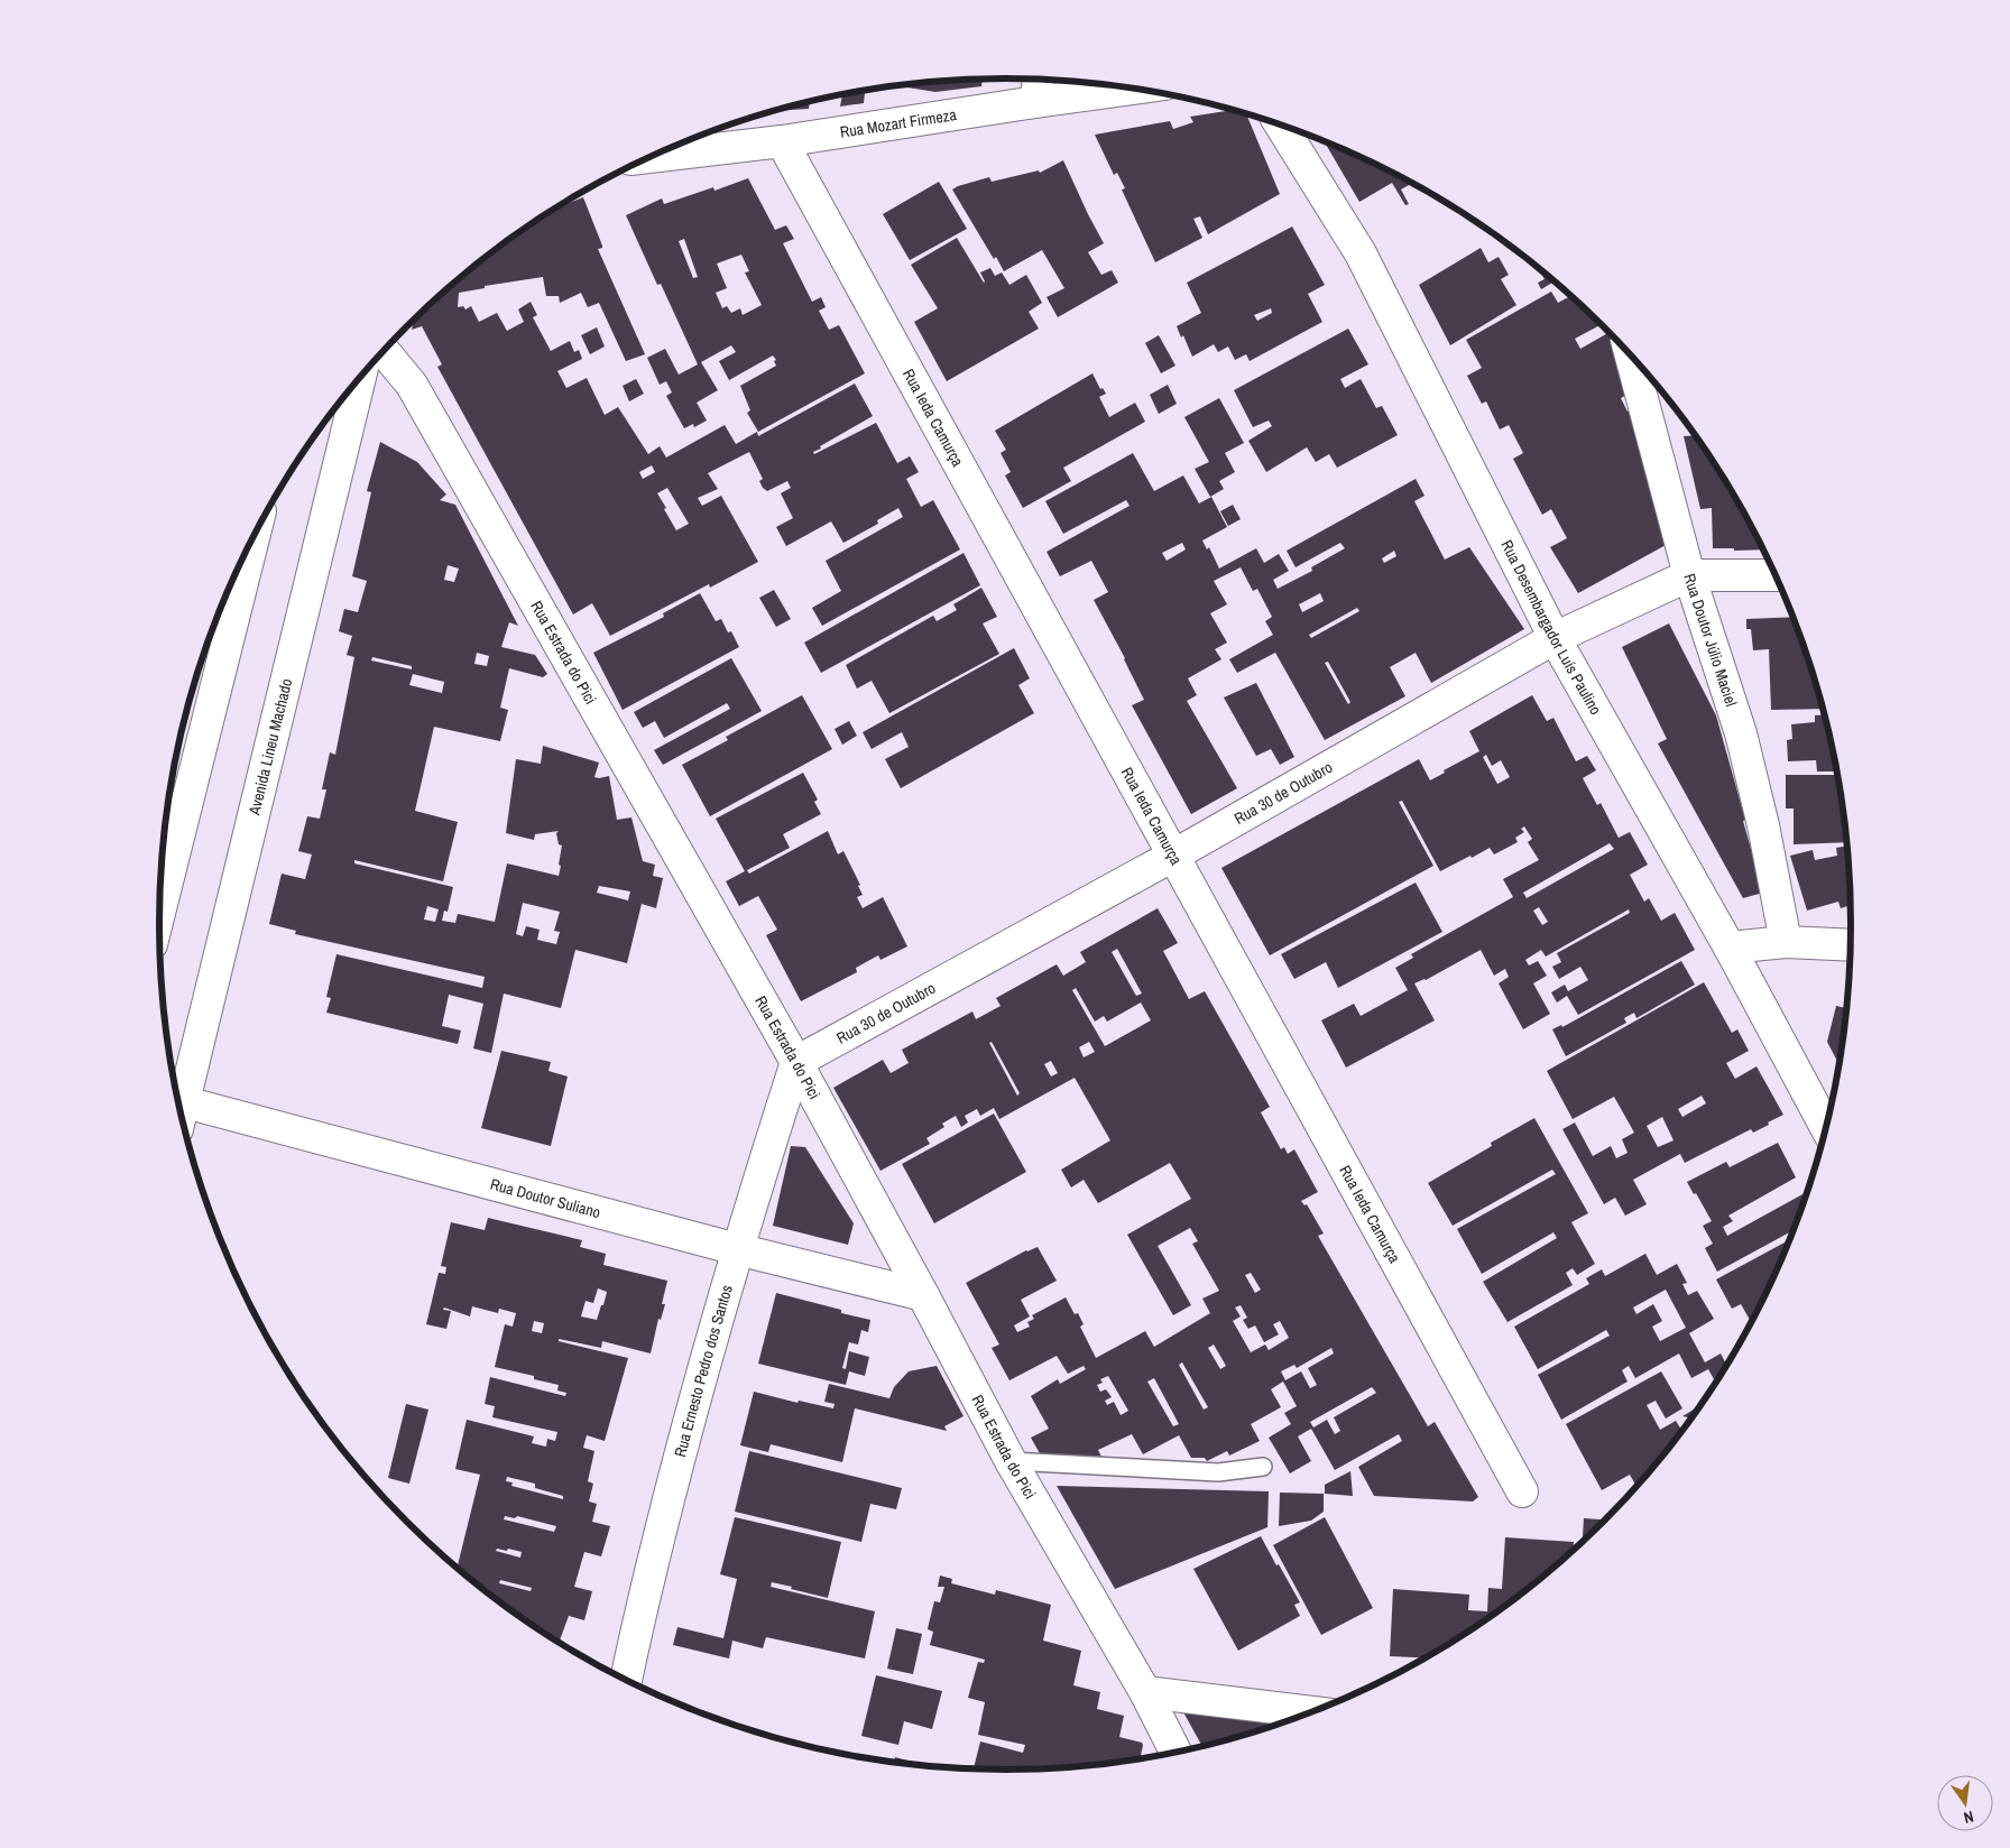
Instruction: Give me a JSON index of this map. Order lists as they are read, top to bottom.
{
  "streets": {
    "street": [
      "Rua Mozart Firmeza",
      "Rua Ieda Camurça",
      "Rua Desembargador Luís Paulino",
      "Rua Doutor Júlio Maciel",
      "Rua Estrada do Pici",
      "Avenida Lineu Machado",
      "Rua 30 de Outubro",
      "Rua Doutor Suliano",
      "Rua Ernesto Pedro dos Santos"
    ]
  },
  "crossings": [
    ["Rua Mozart Firmeza", "Rua Ieda Camurça"],
    ["Rua Ieda Camurça", "Rua 30 de Outubro"],
    ["Rua Desembargador Luís Paulino", "Rua 30 de Outubro"],
    ["Rua Doutor Júlio Maciel", "Rua 30 de Outubro"],
    ["Rua Estrada do Pici", "Rua 30 de Outubro"],
    ["Rua Estrada do Pici", "Rua Doutor Suliano"],
    ["Rua Estrada do Pici", "Rua Ernesto Pedro dos Santos"],
    ["Rua 30 de Outubro", "Rua Ernesto Pedro dos Santos"],
    ["Rua Doutor Suliano", "Rua Ernesto Pedro dos Santos"]
  ],
  "north": "bottom"
}
